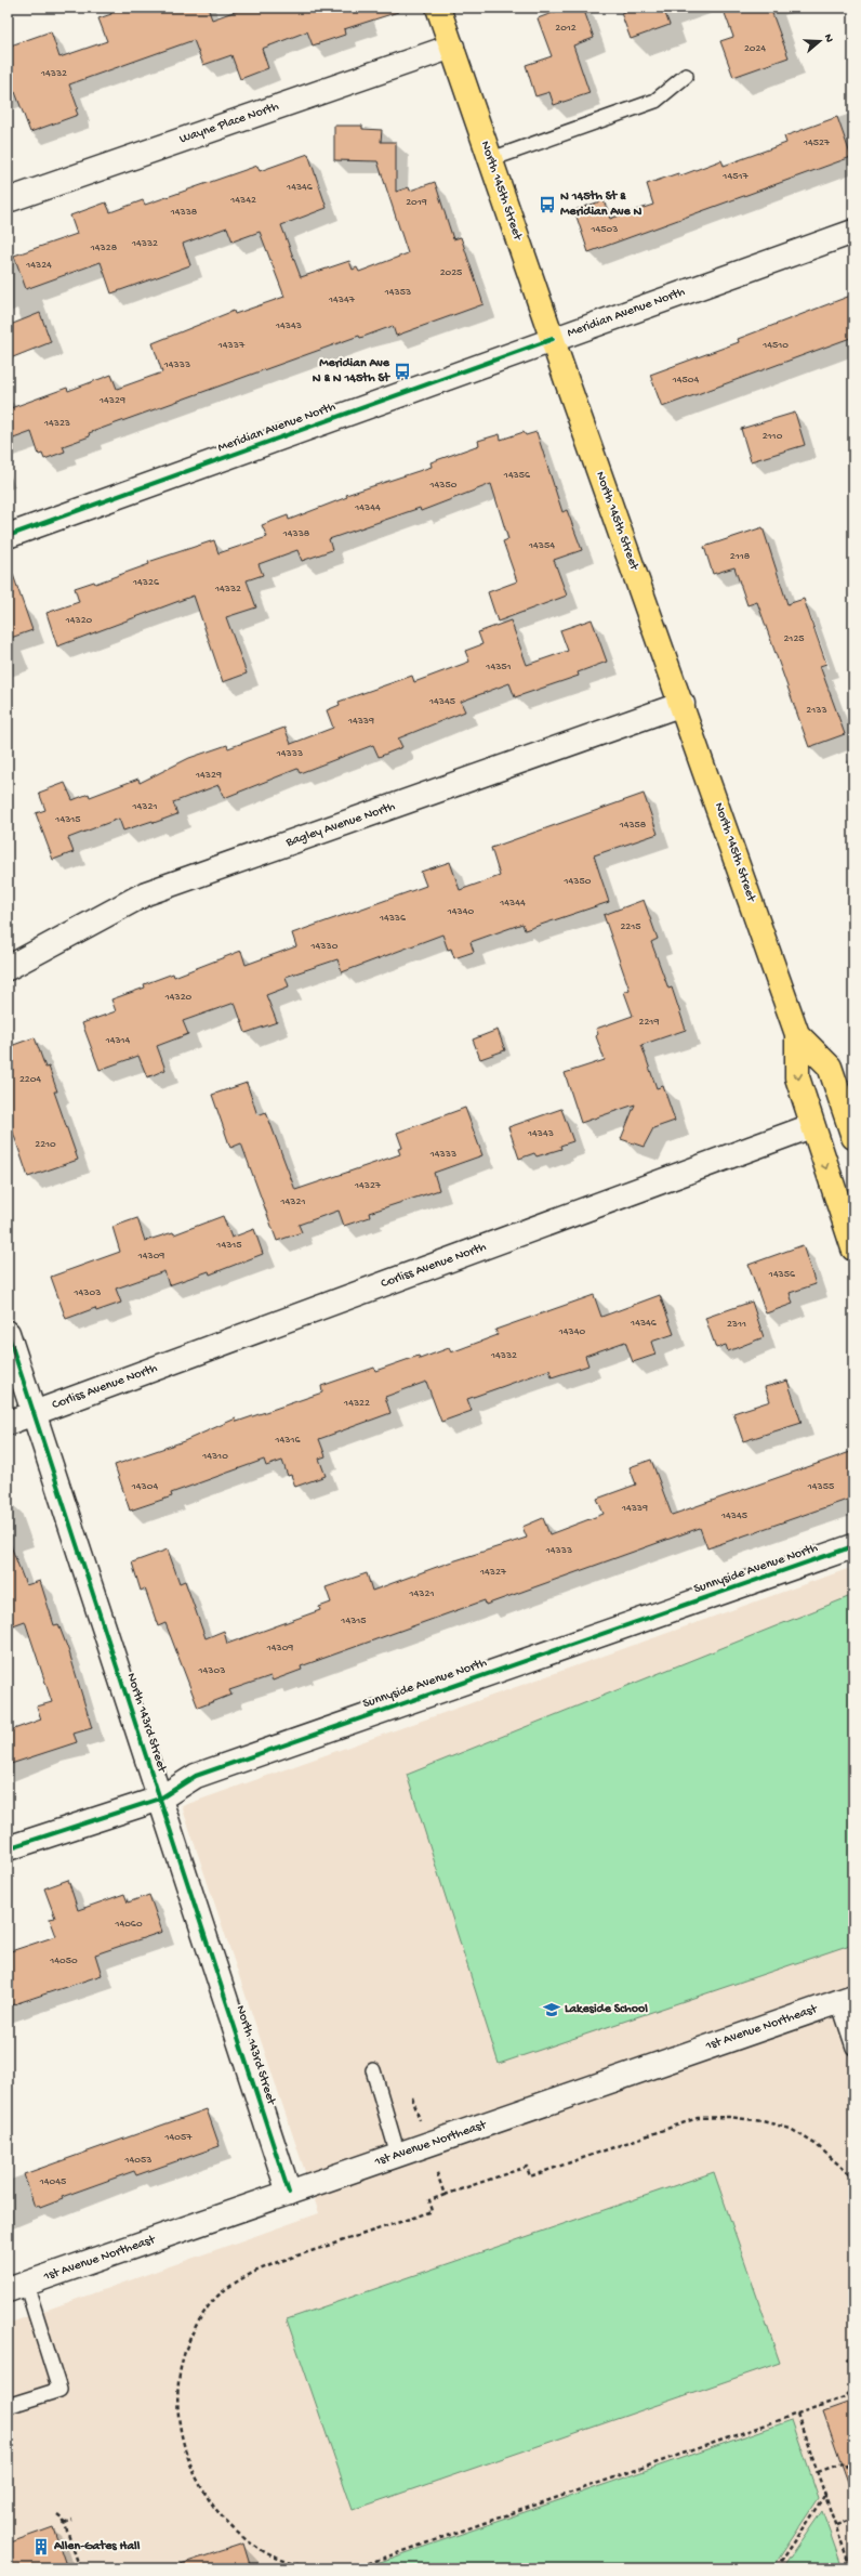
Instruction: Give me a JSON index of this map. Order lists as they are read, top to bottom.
{
  "streets": {
    "main road": ["North 145th Street"],
    "street": [
      "Wayne Place North",
      "Meridian Avenue North",
      "Bagley Avenue North",
      "Corliss Avenue North",
      "Sunnyside Avenue North",
      "North 143rd Street",
      "1st Avenue Northeast"
    ]
  },
  "crossings": [
    ["Wayne Place North", "North 145th Street"],
    ["North 145th Street", "Meridian Avenue North"],
    ["North 145th Street", "Bagley Avenue North"],
    ["North 145th Street", "Corliss Avenue North"],
    ["Corliss Avenue North", "North 143rd Street"],
    ["Sunnyside Avenue North", "North 143rd Street"],
    ["North 143rd Street", "1st Avenue Northeast"]
  ],
  "places": {
    "bus stop": ["N 145th St & Meridian Ave N", "Meridian Ave N & N 145th St"],
    "school or university": ["Lakeside School"],
    "building": ["Allen-Gates Hall"]
  },
  "house_numbers": [
    "2012",
    "2024",
    "14332",
    "14527",
    "14517",
    "14346",
    "14342",
    "2019",
    "14338",
    "14503",
    "14332",
    "14328",
    "14324",
    "2025",
    "14353",
    "14347",
    "14343",
    "14337",
    "14510",
    "14333",
    "14504",
    "14329",
    "14323",
    "2110",
    "14356",
    "14350",
    "14344",
    "14338",
    "14354",
    "2118",
    "14326",
    "14332",
    "14320",
    "2125",
    "14351",
    "14345",
    "2133",
    "14339",
    "14333",
    "14329",
    "14321",
    "14315",
    "14358",
    "14350",
    "14344",
    "14340",
    "14336",
    "2215",
    "14330",
    "14320",
    "2219",
    "14314",
    "2204",
    "14343",
    "2210",
    "14333",
    "14327",
    "14321",
    "14315",
    "14309",
    "14356",
    "14303",
    "14346",
    "2311",
    "14340",
    "14332",
    "14322",
    "14316",
    "14310",
    "14304",
    "14355",
    "14339",
    "14345",
    "14333",
    "14327",
    "14321",
    "14315",
    "14309",
    "14303",
    "14060",
    "14050",
    "14057",
    "14053",
    "14045"
  ],
  "north": "right"
}
